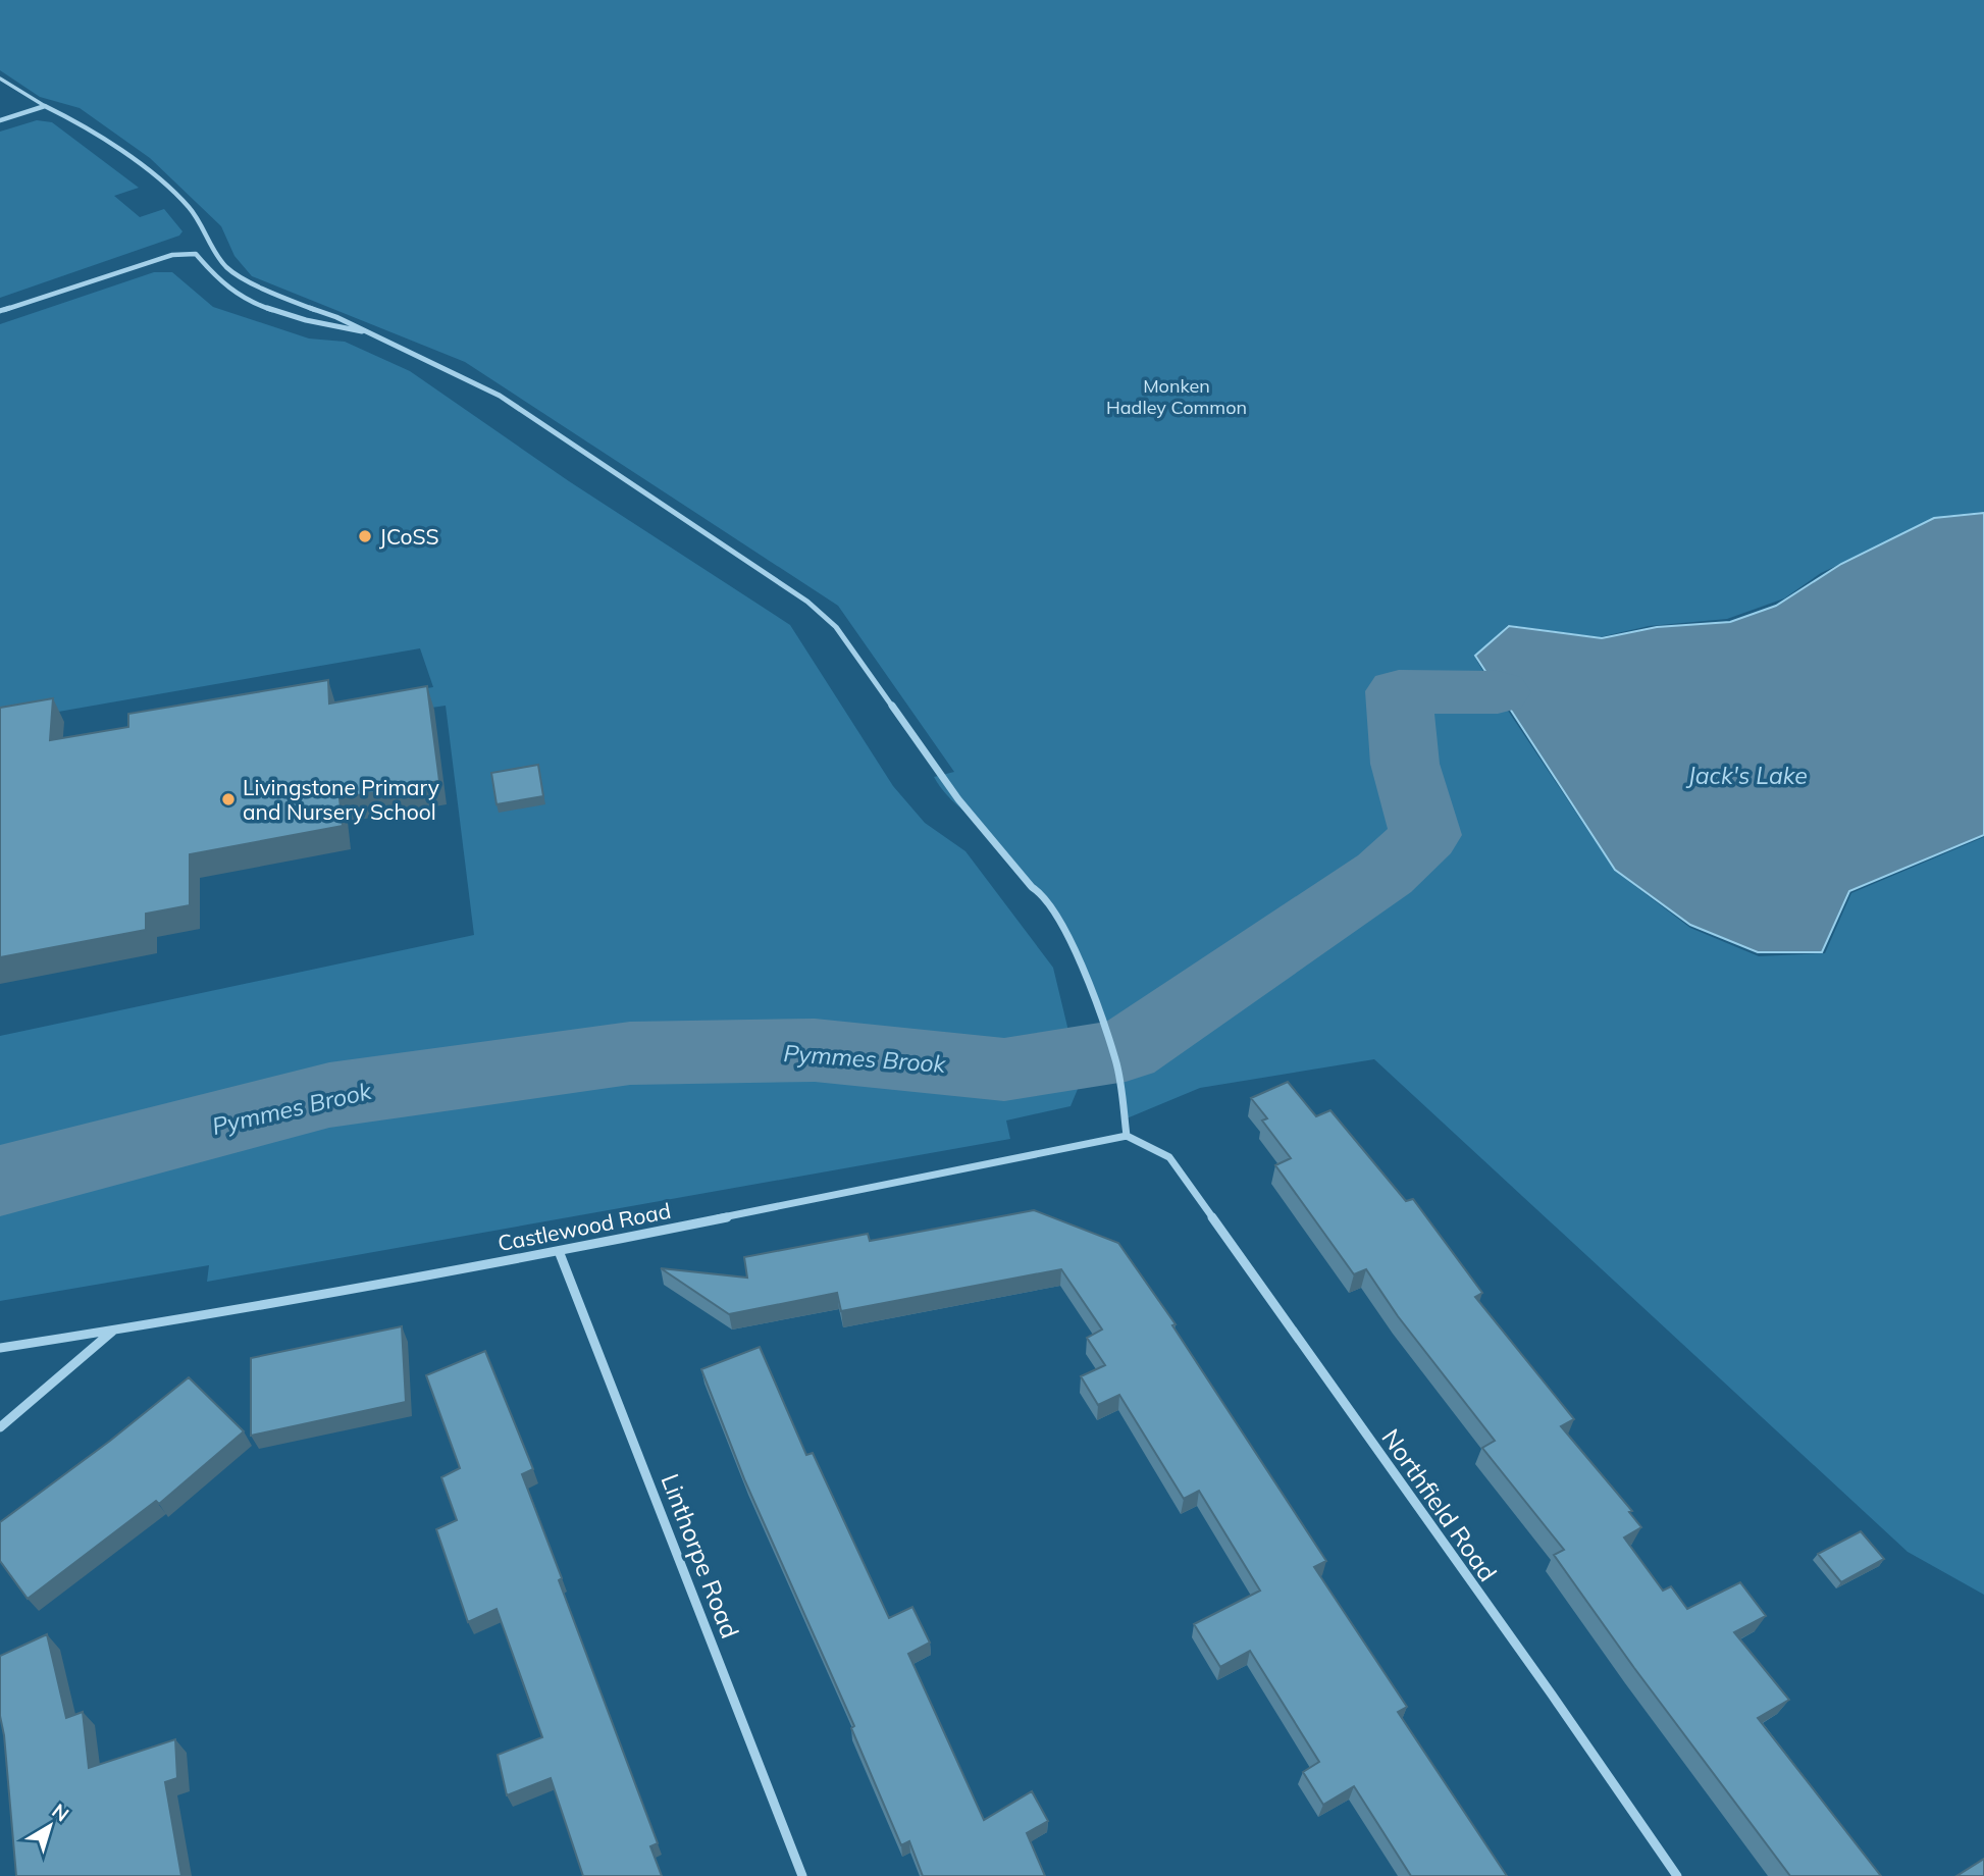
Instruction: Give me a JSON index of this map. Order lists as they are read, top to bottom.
{
  "streets": {
    "street": ["Castlewood Road", "Northfield Road", "Linthorpe Road"]
  },
  "crossings": [
    ["Castlewood Road", "Northfield Road"],
    ["Castlewood Road", "Linthorpe Road"]
  ],
  "water": ["Jack's Lake", "Pymmes Brook"],
  "parks": ["Monken Hadley Common"],
  "places": ["JCoSS", "Livingstone Primary and Nursery School"],
  "north": "top right"
}
